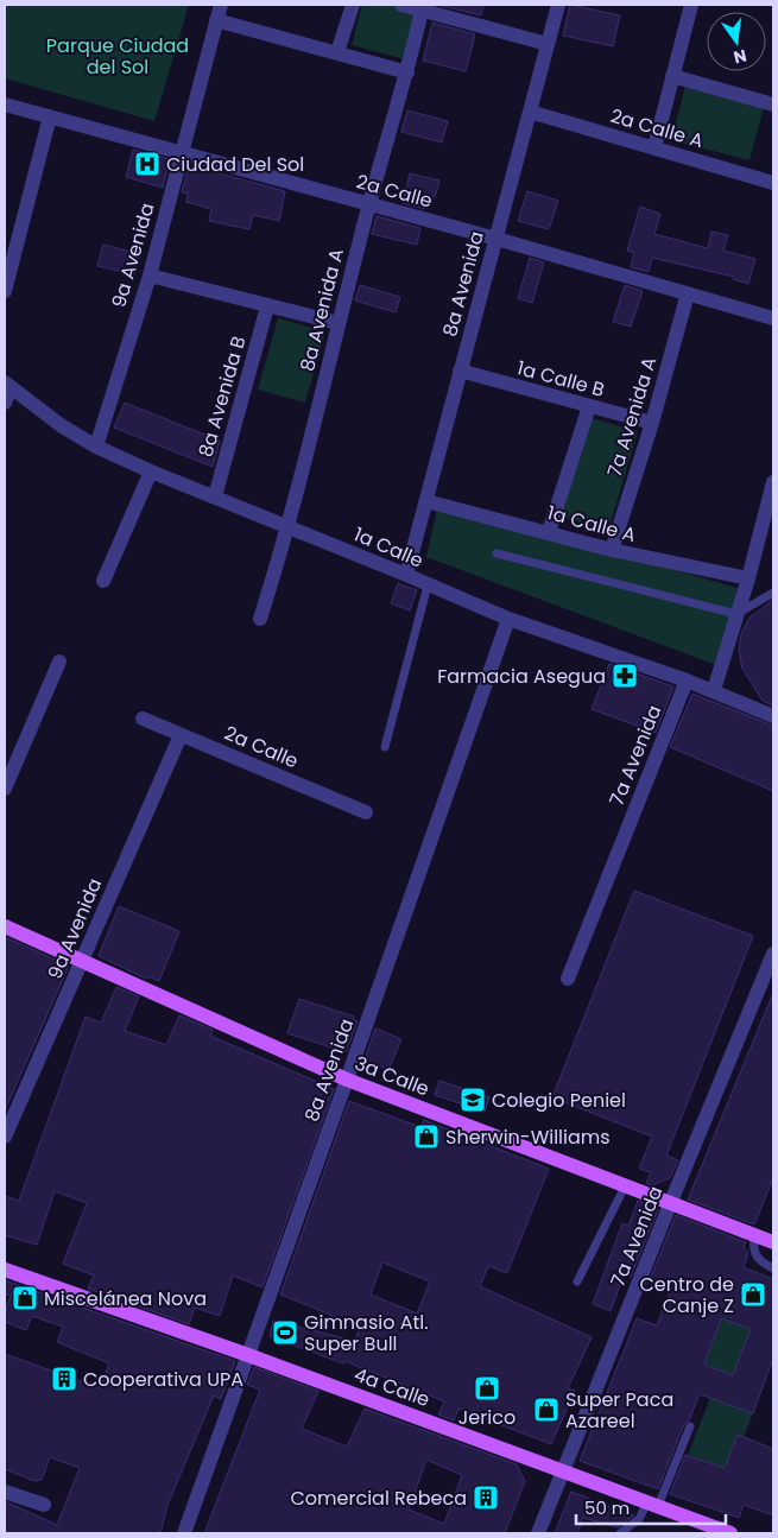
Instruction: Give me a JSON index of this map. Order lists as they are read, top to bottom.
{
  "streets": {
    "main road": ["3a Calle", "4a Calle"],
    "street": [
      "2a Calle A",
      "2a Calle",
      "9a Avenida",
      "8a Avenida",
      "8a Avenida A",
      "1a Calle B",
      "8a Avenida B",
      "7a Avenida A",
      "1a Calle A",
      "1a Calle",
      "7a Avenida"
    ]
  },
  "crossings": [
    ["2a Calle A", "8a Avenida"],
    ["2a Calle", "9a Avenida"],
    ["2a Calle", "8a Avenida"],
    ["2a Calle", "8a Avenida A"],
    ["2a Calle", "7a Avenida A"],
    ["9a Avenida", "1a Calle"],
    ["9a Avenida", "3a Calle"],
    ["8a Avenida", "1a Calle B"],
    ["8a Avenida", "1a Calle A"],
    ["8a Avenida", "1a Calle"],
    ["8a Avenida", "3a Calle"],
    ["8a Avenida", "4a Calle"],
    ["8a Avenida A", "1a Calle"],
    ["1a Calle B", "7a Avenida A"],
    ["8a Avenida B", "1a Calle"],
    ["7a Avenida A", "1a Calle A"],
    ["1a Calle", "7a Avenida"],
    ["7a Avenida", "3a Calle"],
    ["7a Avenida", "4a Calle"]
  ],
  "parks": ["Parque Ciudad del Sol"],
  "places": {
    "hospital": ["Ciudad Del Sol"],
    "pharmacy": ["Farmacia Asegua"],
    "school or university": ["Colegio Peniel"],
    "shop": [
      "Sherwin-Williams",
      "Centro de Canje Z",
      "Miscelánea Nova",
      "Jerico",
      "Super Paca Azareel"
    ],
    "sports": ["Gimnasio Atl. Super Bull"],
    "building": ["Cooperativa UPA", "Comercial Rebeca"]
  },
  "scale_bar": "50 m",
  "north": "bottom"
}
